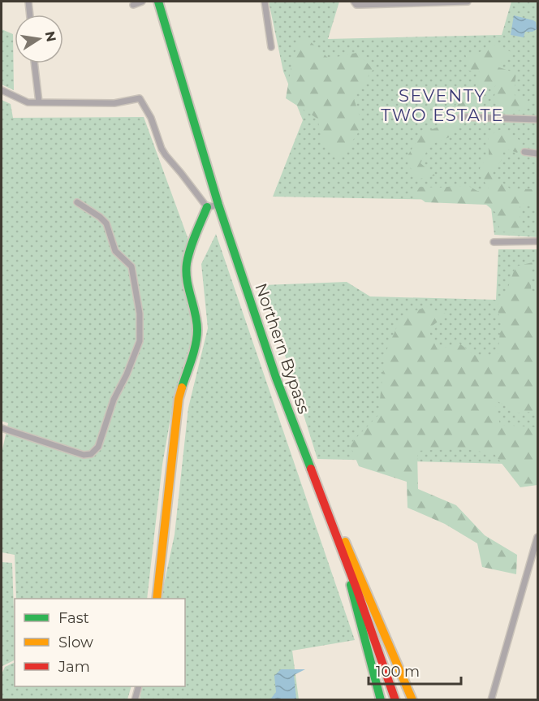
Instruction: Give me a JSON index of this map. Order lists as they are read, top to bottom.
{
  "streets": {
    "main road": ["Northern Bypass"]
  },
  "districts": ["SEVENTY TWO ESTATE"],
  "legend": ["Fast", "Slow", "Jam"],
  "scale_bar": "100 m",
  "north": "right"
}
